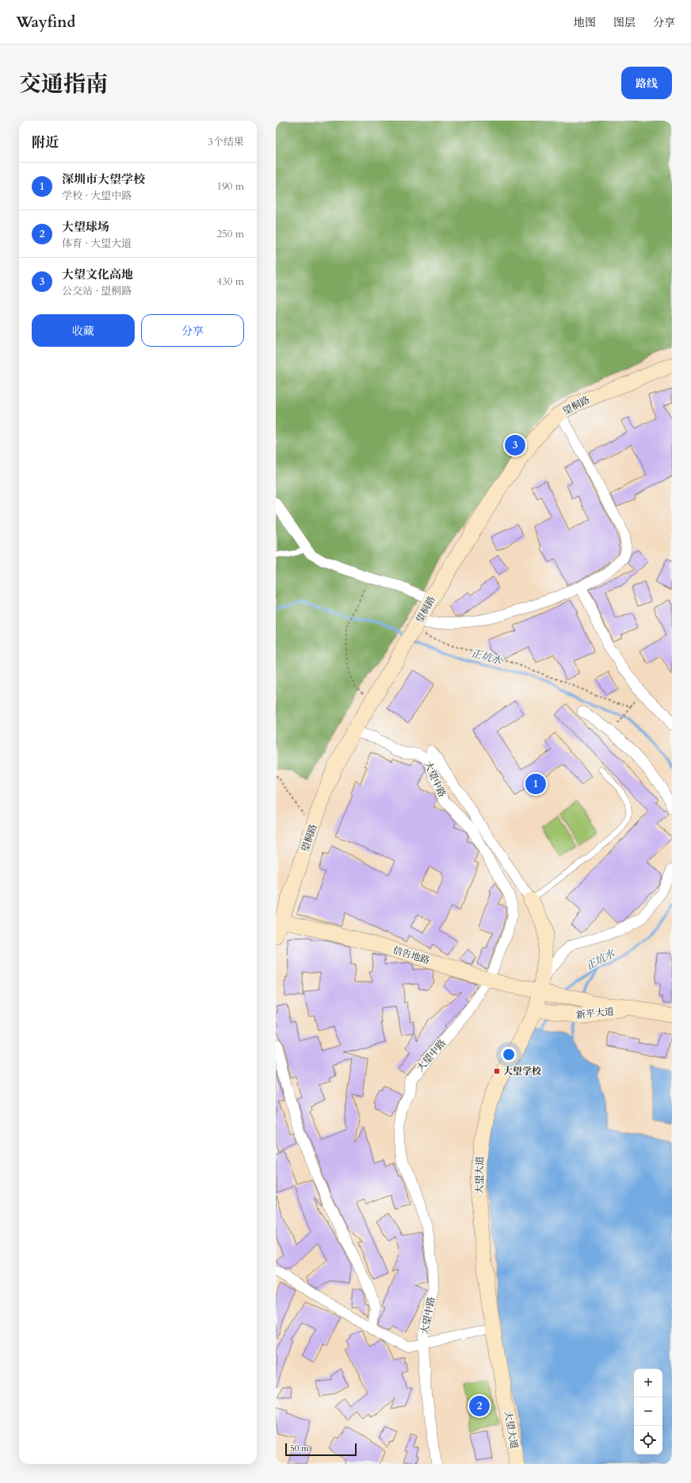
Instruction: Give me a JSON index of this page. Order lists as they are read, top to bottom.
{
  "streets": {
    "street": [
      "望桐路",
      "大望中路",
      "信告地路",
      "新平大道",
      "大望大道"
    ]
  },
  "crossings": [
    ["望桐路", "大望中路"],
    ["望桐路", "信告地路"],
    ["大望中路", "信告地路"],
    ["信告地路", "新平大道"],
    ["信告地路", "大望大道"],
    ["新平大道", "大望大道"]
  ],
  "water": ["正坑水"],
  "places": {
    "transit": ["大望学校"]
  },
  "scale_bar": "50 m",
  "page": {
    "header": "Wayfind",
    "nav": ["地图", "图层", "分享"],
    "title": "交通指南",
    "buttons": [
      "路线",
      ["收藏", "分享"]
    ],
    "heading": ["附近", "3个结果"],
    "list": [
      {
        "mark": "1",
        "name": "深圳市大望学校",
        "note": "学校 · 大望中路",
        "value": "190 m"
      },
      {
        "mark": "2",
        "name": "大望球场",
        "note": "体育 · 大望大道",
        "value": "250 m"
      },
      {
        "mark": "3",
        "name": "大望文化高地",
        "note": "公交站 · 望桐路",
        "value": "430 m"
      }
    ],
    "pins": ["3", "1", "2"],
    "map_buttons": ["+", "−"],
    "scale": "50 m"
  }
}
